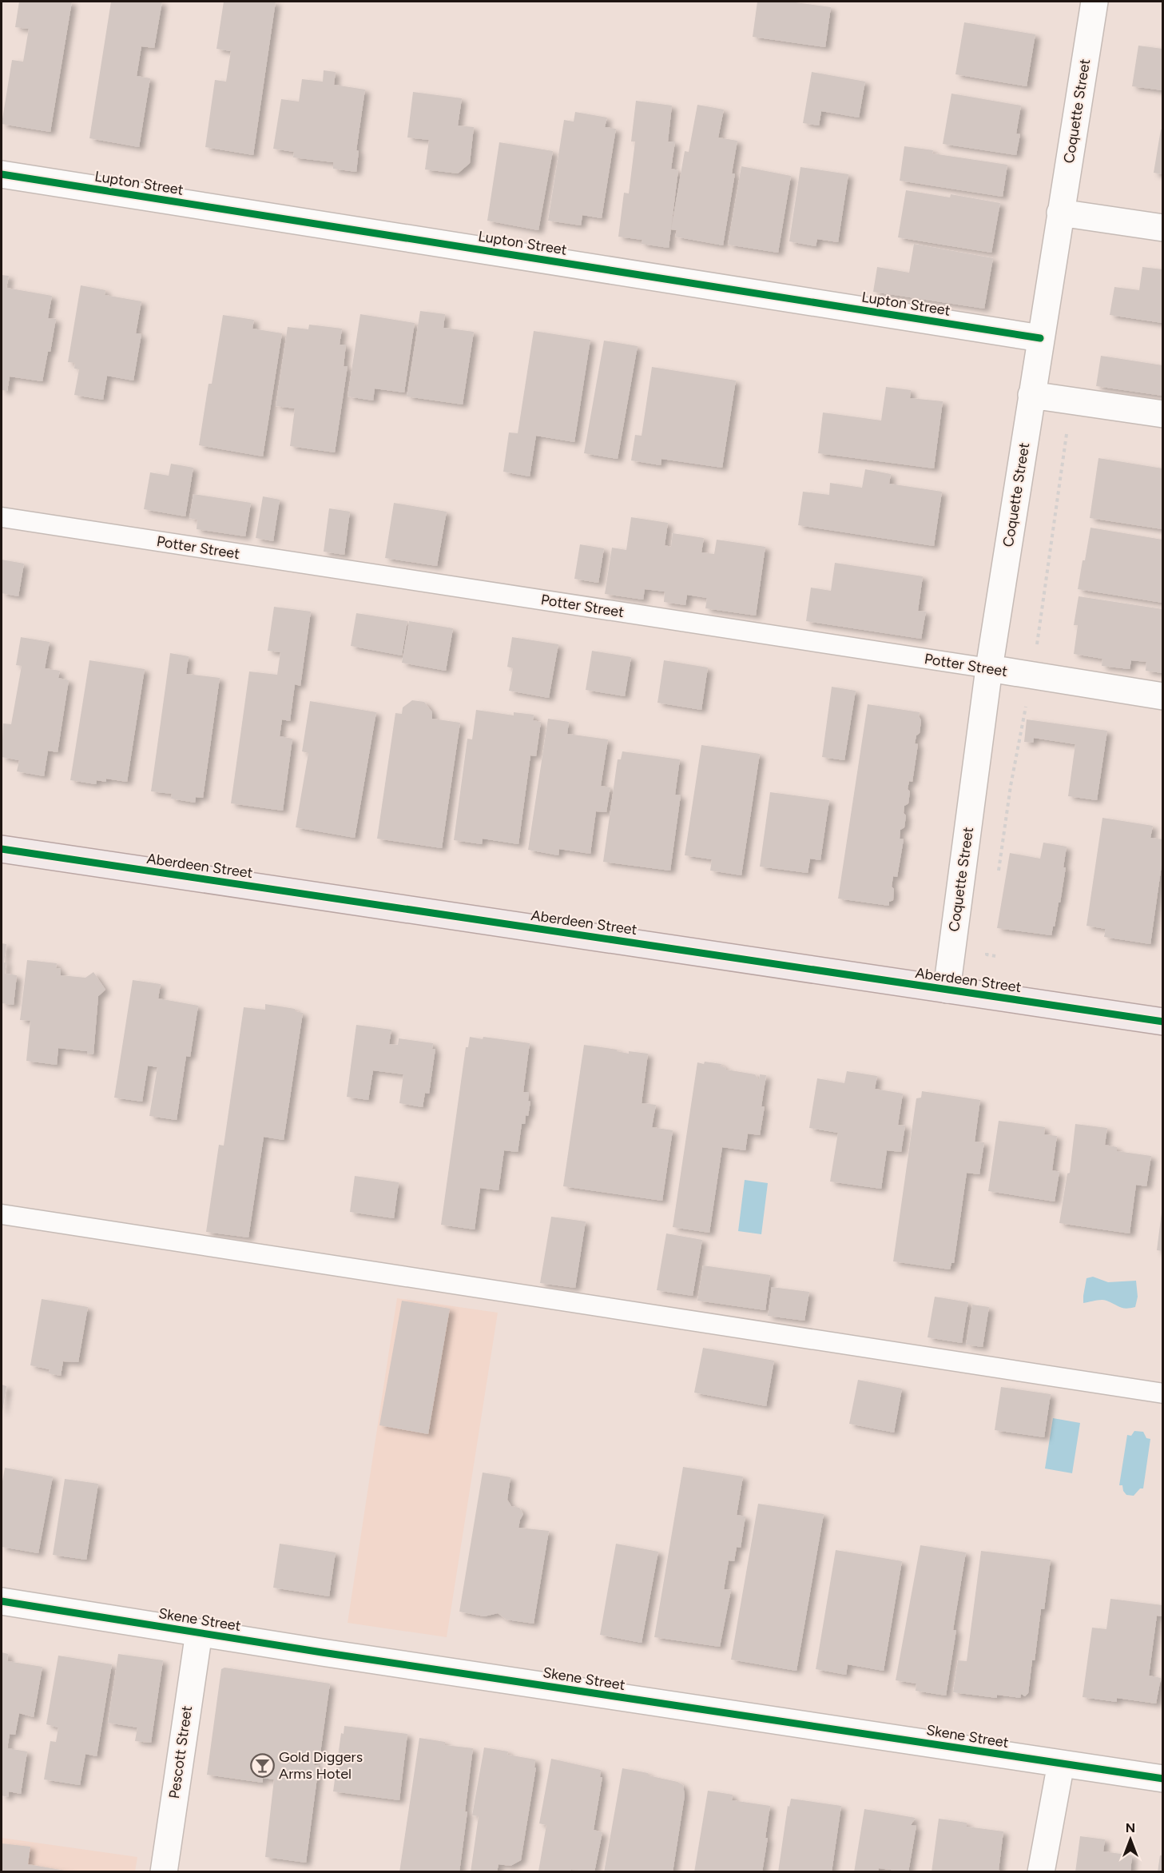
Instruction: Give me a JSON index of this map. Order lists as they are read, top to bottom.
{
  "streets": {
    "main road": ["Aberdeen Street"],
    "street": [
      "Coquette Street",
      "Lupton Street",
      "Potter Street",
      "Skene Street",
      "Pescott Street"
    ]
  },
  "crossings": [
    ["Coquette Street", "Lupton Street"],
    ["Coquette Street", "Potter Street"],
    ["Coquette Street", "Aberdeen Street"],
    ["Skene Street", "Pescott Street"]
  ],
  "places": {
    "bar": ["Gold Diggers Arms Hotel"]
  },
  "north": "top"
}
